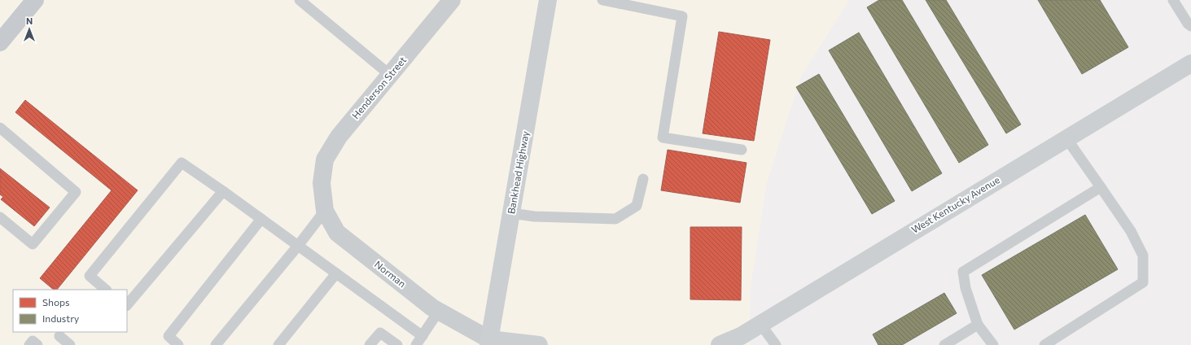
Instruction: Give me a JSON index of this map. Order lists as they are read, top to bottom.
{
  "streets": {
    "street": [
      "Henderson Street",
      "Bankhead Highway",
      "West Kentucky Avenue",
      "Norman"
    ]
  },
  "crossings": [
    ["Henderson Street", "Norman"],
    ["Bankhead Highway", "Norman"]
  ],
  "legend": ["Shops", "Industry"],
  "north": "top"
}
